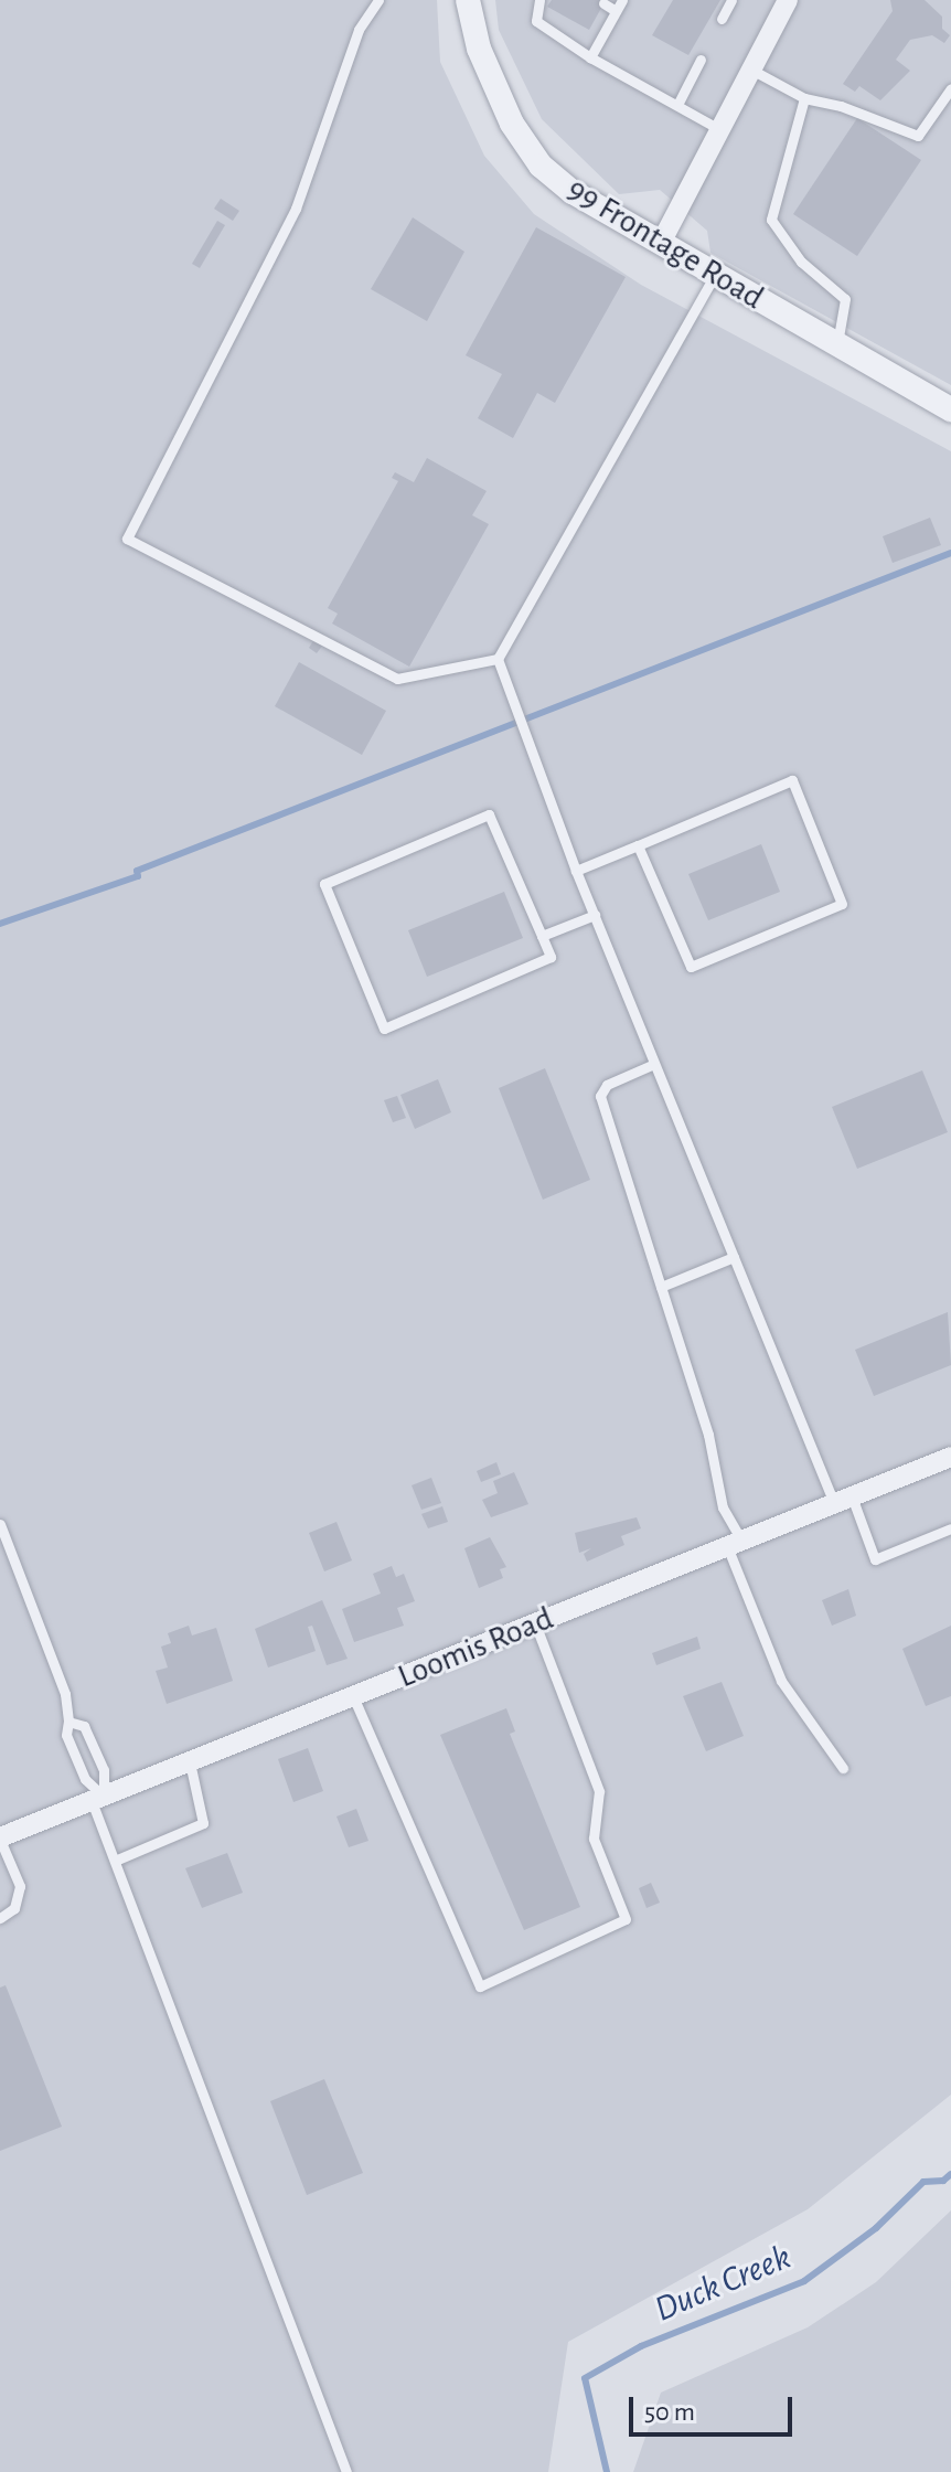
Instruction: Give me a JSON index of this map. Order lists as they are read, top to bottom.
{
  "streets": {
    "street": ["99 Frontage Road", "Loomis Road"]
  },
  "water": ["Duck Creek"],
  "scale_bar": "50 m"
}
